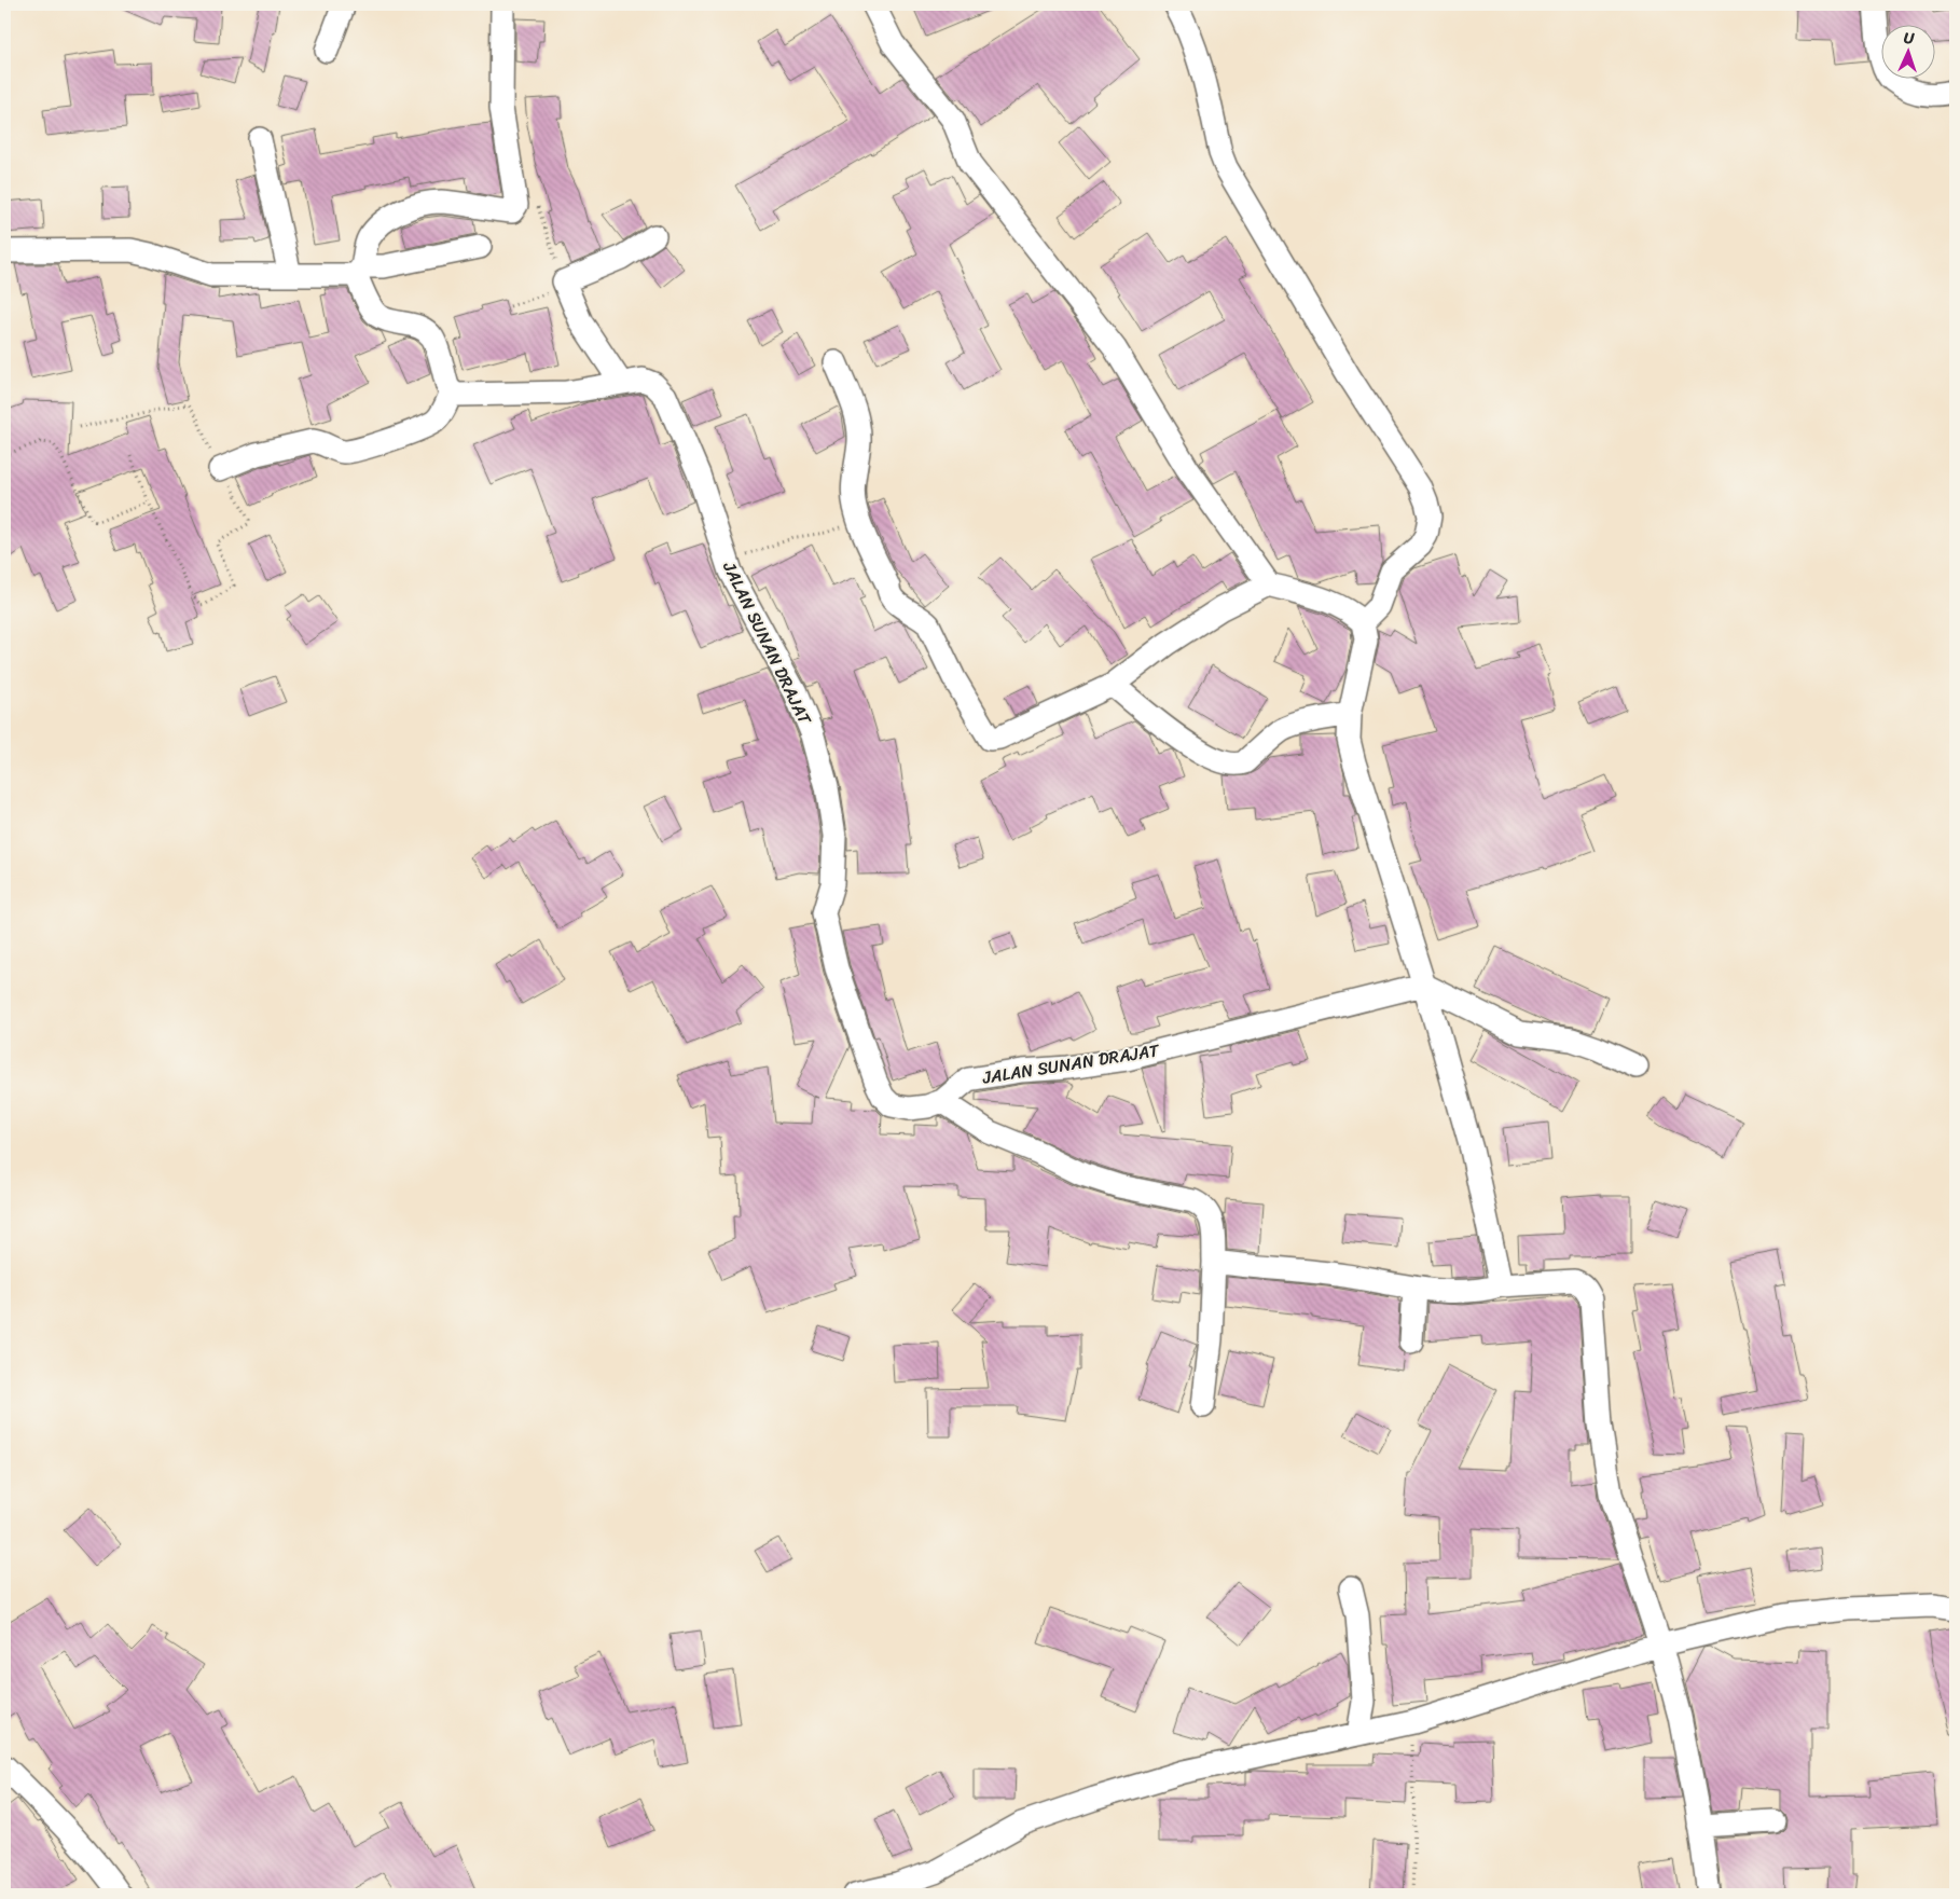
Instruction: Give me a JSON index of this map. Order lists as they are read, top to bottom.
{
  "streets": {
    "street": ["JALAN SUNAN DRAJAT"]
  },
  "north": "top"
}
